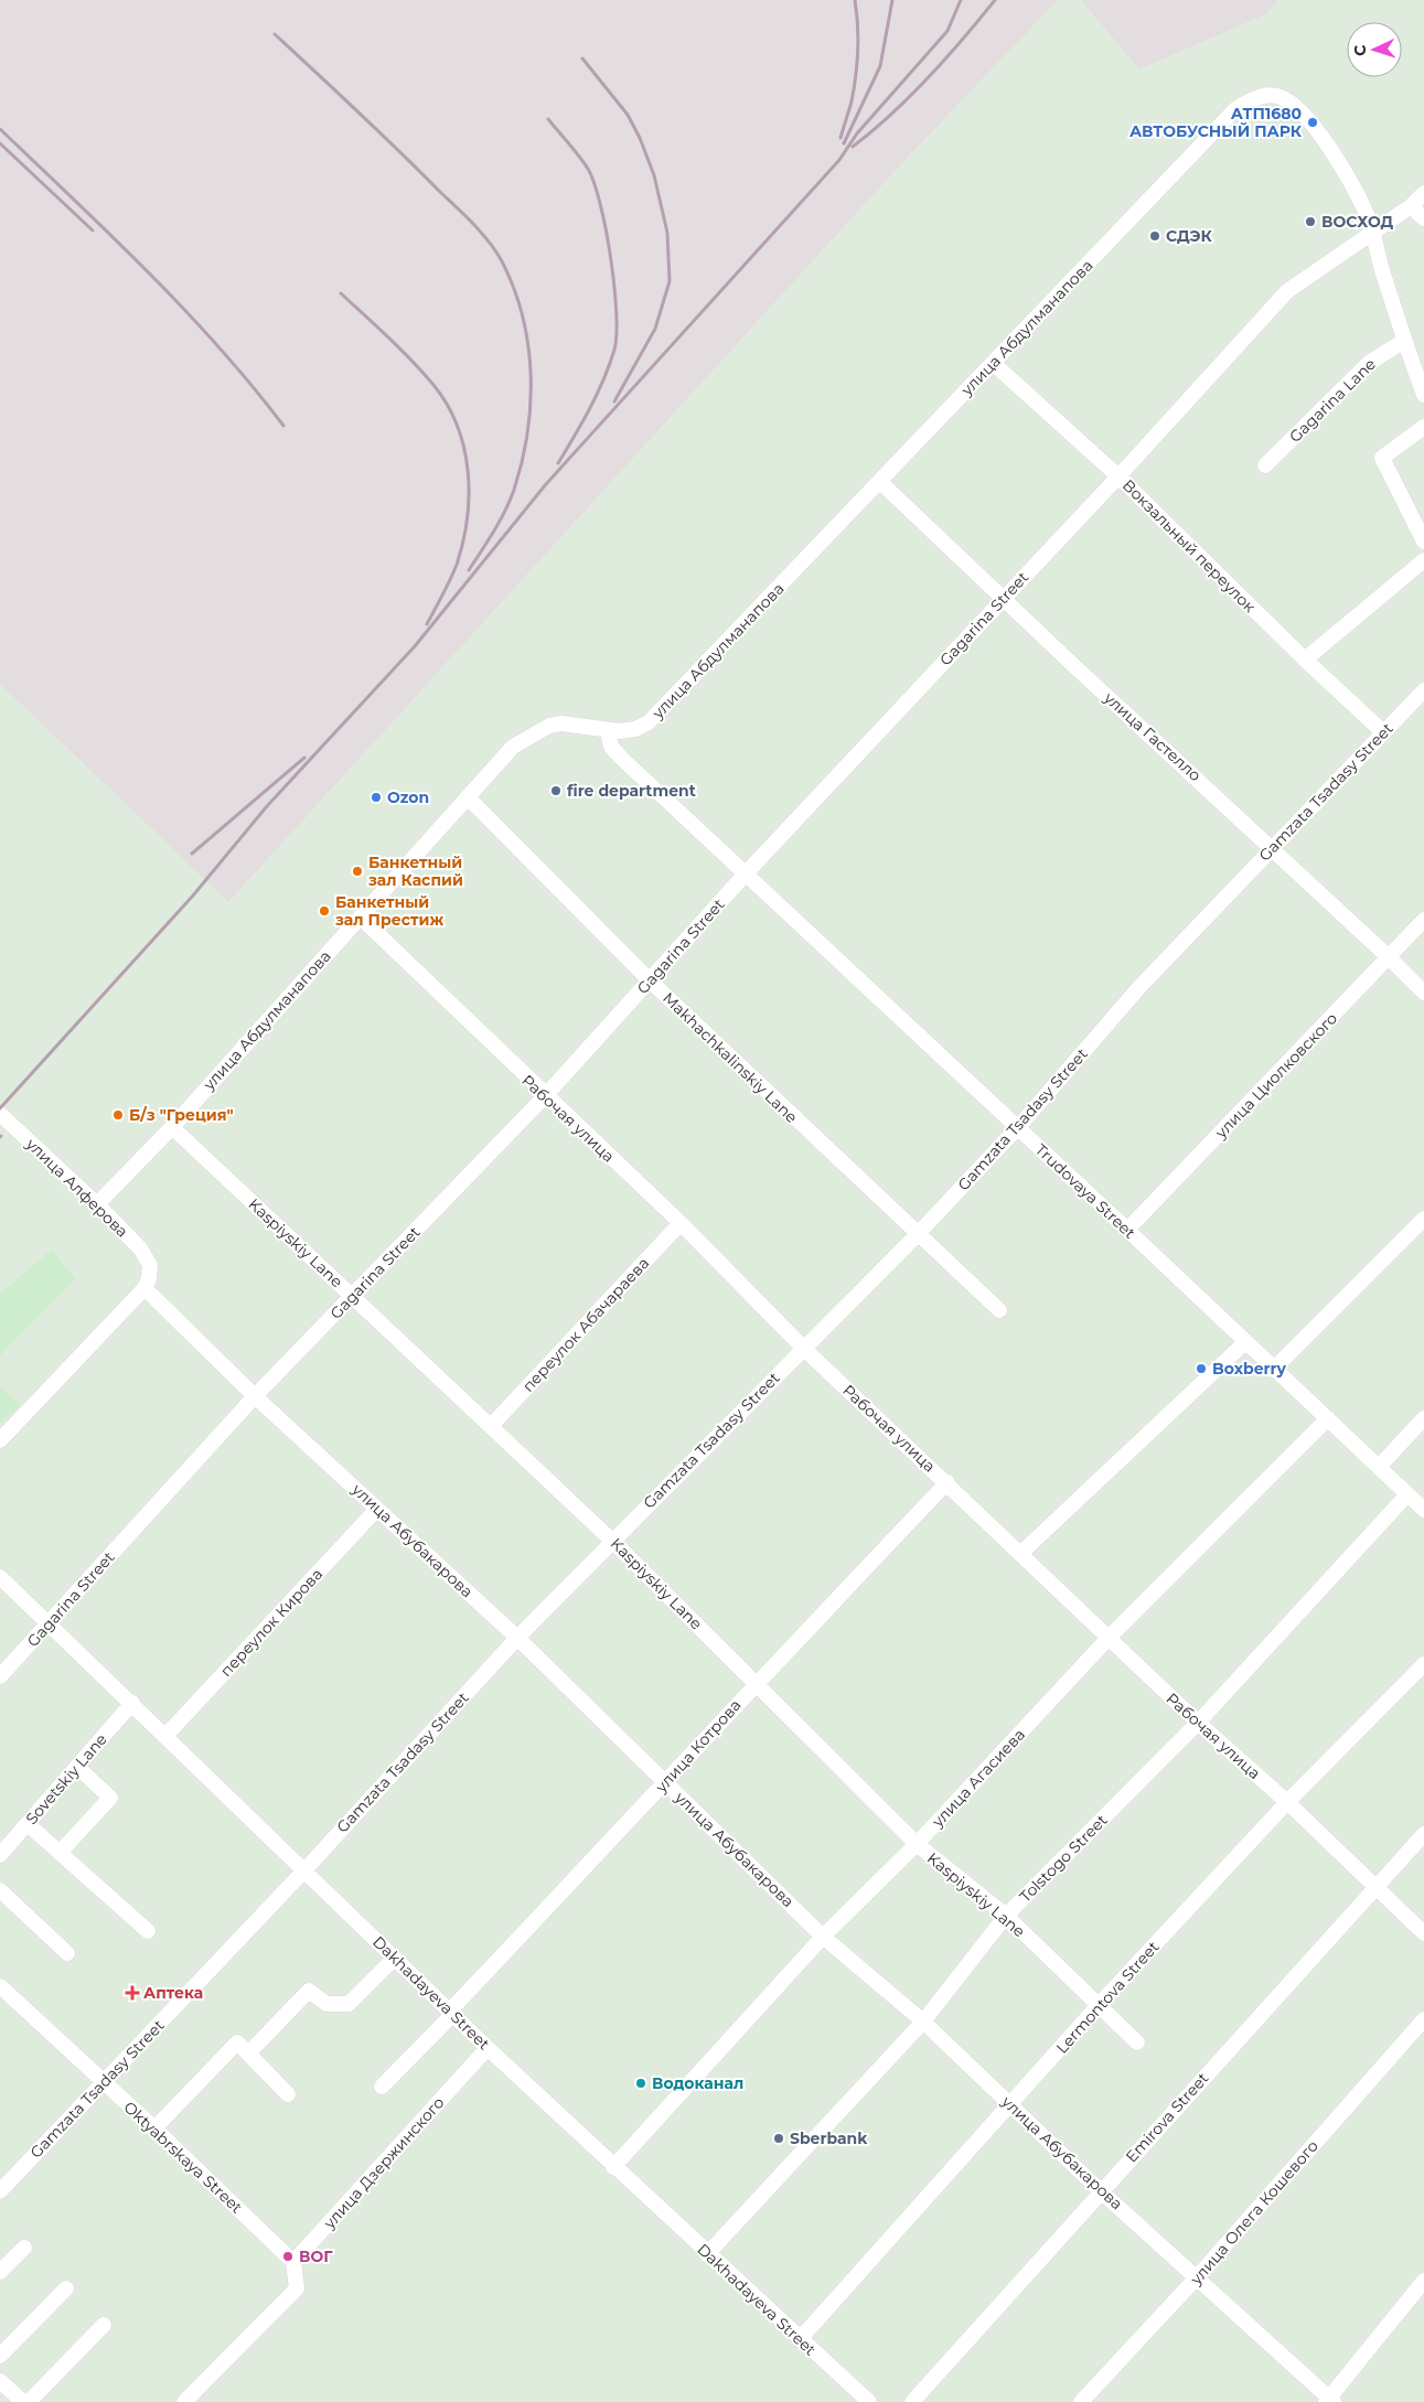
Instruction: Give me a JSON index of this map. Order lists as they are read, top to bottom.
{
  "streets": {
    "street": [
      "улица Абдулманапова",
      "Gagarina Lane",
      "Вокзальный переулок",
      "Gagarina Street",
      "улица Гастелло",
      "Gamzata Tsadasy Street",
      "Makhachkalinskiy Lane",
      "улица Циолковского",
      "Рабочая улица",
      "улица Алферова",
      "Trudovaya Street",
      "Kaspiyskiy Lane",
      "переулок Абачараева",
      "улица Абубакарова",
      "переулок Кирова",
      "улица Котрова",
      "улица Агасиева",
      "Sovetskiy Lane",
      "Tolstogo Street",
      "Dakhadayeva Street",
      "Lermontova Street",
      "Emirova Street",
      "Oktyabrskaya Street",
      "улица Дзержинского",
      "улица Олега Кошевого"
    ]
  },
  "crossings": [
    ["улица Абдулманапова", "Вокзальный переулок"],
    ["улица Абдулманапова", "Gagarina Street"],
    ["улица Абдулманапова", "улица Гастелло"],
    ["улица Абдулманапова", "Makhachkalinskiy Lane"],
    ["улица Абдулманапова", "Рабочая улица"],
    ["улица Абдулманапова", "улица Алферова"],
    ["улица Абдулманапова", "Trudovaya Street"],
    ["улица Абдулманапова", "Kaspiyskiy Lane"],
    ["Вокзальный переулок", "Gagarina Street"],
    ["Вокзальный переулок", "Gamzata Tsadasy Street"],
    ["Gagarina Street", "улица Гастелло"],
    ["Gagarina Street", "Makhachkalinskiy Lane"],
    ["Gagarina Street", "Рабочая улица"],
    ["Gagarina Street", "Trudovaya Street"],
    ["Gagarina Street", "Kaspiyskiy Lane"],
    ["Gagarina Street", "улица Абубакарова"],
    ["Gagarina Street", "Dakhadayeva Street"],
    ["улица Гастелло", "Gamzata Tsadasy Street"],
    ["улица Гастелло", "улица Циолковского"],
    ["Gamzata Tsadasy Street", "Makhachkalinskiy Lane"],
    ["Gamzata Tsadasy Street", "Рабочая улица"],
    ["Gamzata Tsadasy Street", "Trudovaya Street"],
    ["Gamzata Tsadasy Street", "Kaspiyskiy Lane"],
    ["Gamzata Tsadasy Street", "улица Абубакарова"],
    ["Gamzata Tsadasy Street", "Dakhadayeva Street"],
    ["Gamzata Tsadasy Street", "Oktyabrskaya Street"],
    ["улица Циолковского", "Trudovaya Street"],
    ["Рабочая улица", "переулок Абачараева"],
    ["Рабочая улица", "улица Котрова"],
    ["Рабочая улица", "улица Агасиева"],
    ["Рабочая улица", "Tolstogo Street"],
    ["Рабочая улица", "Lermontova Street"],
    ["Рабочая улица", "Emirova Street"],
    ["улица Алферова", "улица Абубакарова"],
    ["Trudovaya Street", "улица Агасиева"],
    ["Trudovaya Street", "Tolstogo Street"],
    ["Kaspiyskiy Lane", "переулок Абачараева"],
    ["Kaspiyskiy Lane", "улица Котрова"],
    ["Kaspiyskiy Lane", "улица Агасиева"],
    ["Kaspiyskiy Lane", "Tolstogo Street"],
    ["Kaspiyskiy Lane", "Lermontova Street"],
    ["улица Абубакарова", "переулок Кирова"],
    ["улица Абубакарова", "улица Котрова"],
    ["улица Абубакарова", "улица Агасиева"],
    ["улица Абубакарова", "Tolstogo Street"],
    ["улица Абубакарова", "Lermontova Street"],
    ["улица Абубакарова", "Emirova Street"],
    ["улица Абубакарова", "улица Олега Кошевого"],
    ["переулок Кирова", "Dakhadayeva Street"],
    ["улица Котрова", "Dakhadayeva Street"],
    ["улица Агасиева", "Dakhadayeva Street"],
    ["Sovetskiy Lane", "Dakhadayeva Street"],
    ["Tolstogo Street", "Dakhadayeva Street"],
    ["Dakhadayeva Street", "Lermontova Street"],
    ["Dakhadayeva Street", "улица Дзержинского"],
    ["Oktyabrskaya Street", "улица Дзержинского"]
  ],
  "places": {
    "other": [
      "АТП1680 АВТОБУСНЫЙ ПАРК",
      "ВОСХОД",
      "СДЭК",
      "fire department",
      "Ozon",
      "Банкетный зал Каспий",
      "Банкетный зал Престиж",
      "Б/з \"Греция\"",
      "Boxberry",
      "Водоканал",
      "Sberbank",
      "ВОГ"
    ],
    "health": ["Аптека"]
  },
  "north": "left"
}
